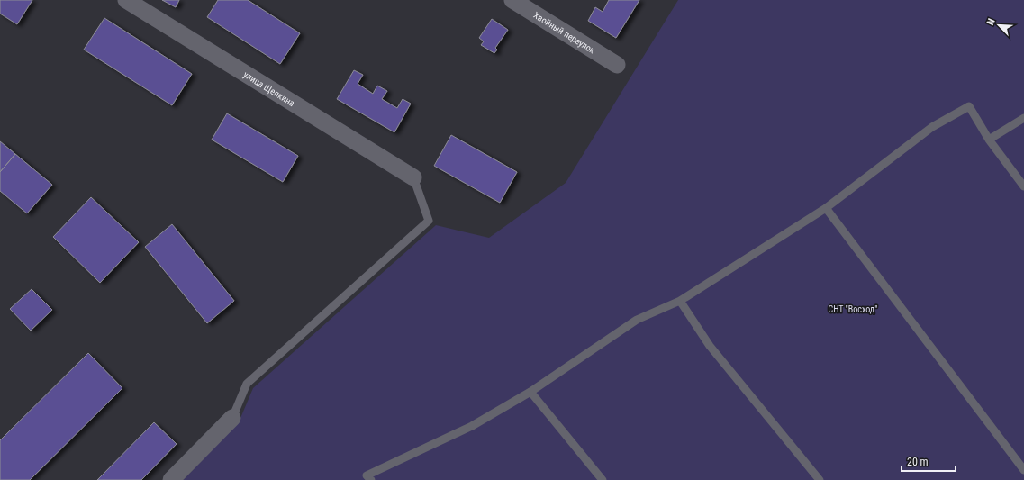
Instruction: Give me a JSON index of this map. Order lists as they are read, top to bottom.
{
  "streets": {
    "street": ["Хвойный переулок", "улица Щепкина"]
  },
  "parks": ["СНТ \"Восход\""],
  "scale_bar": "20 m",
  "north": "top left"
}
